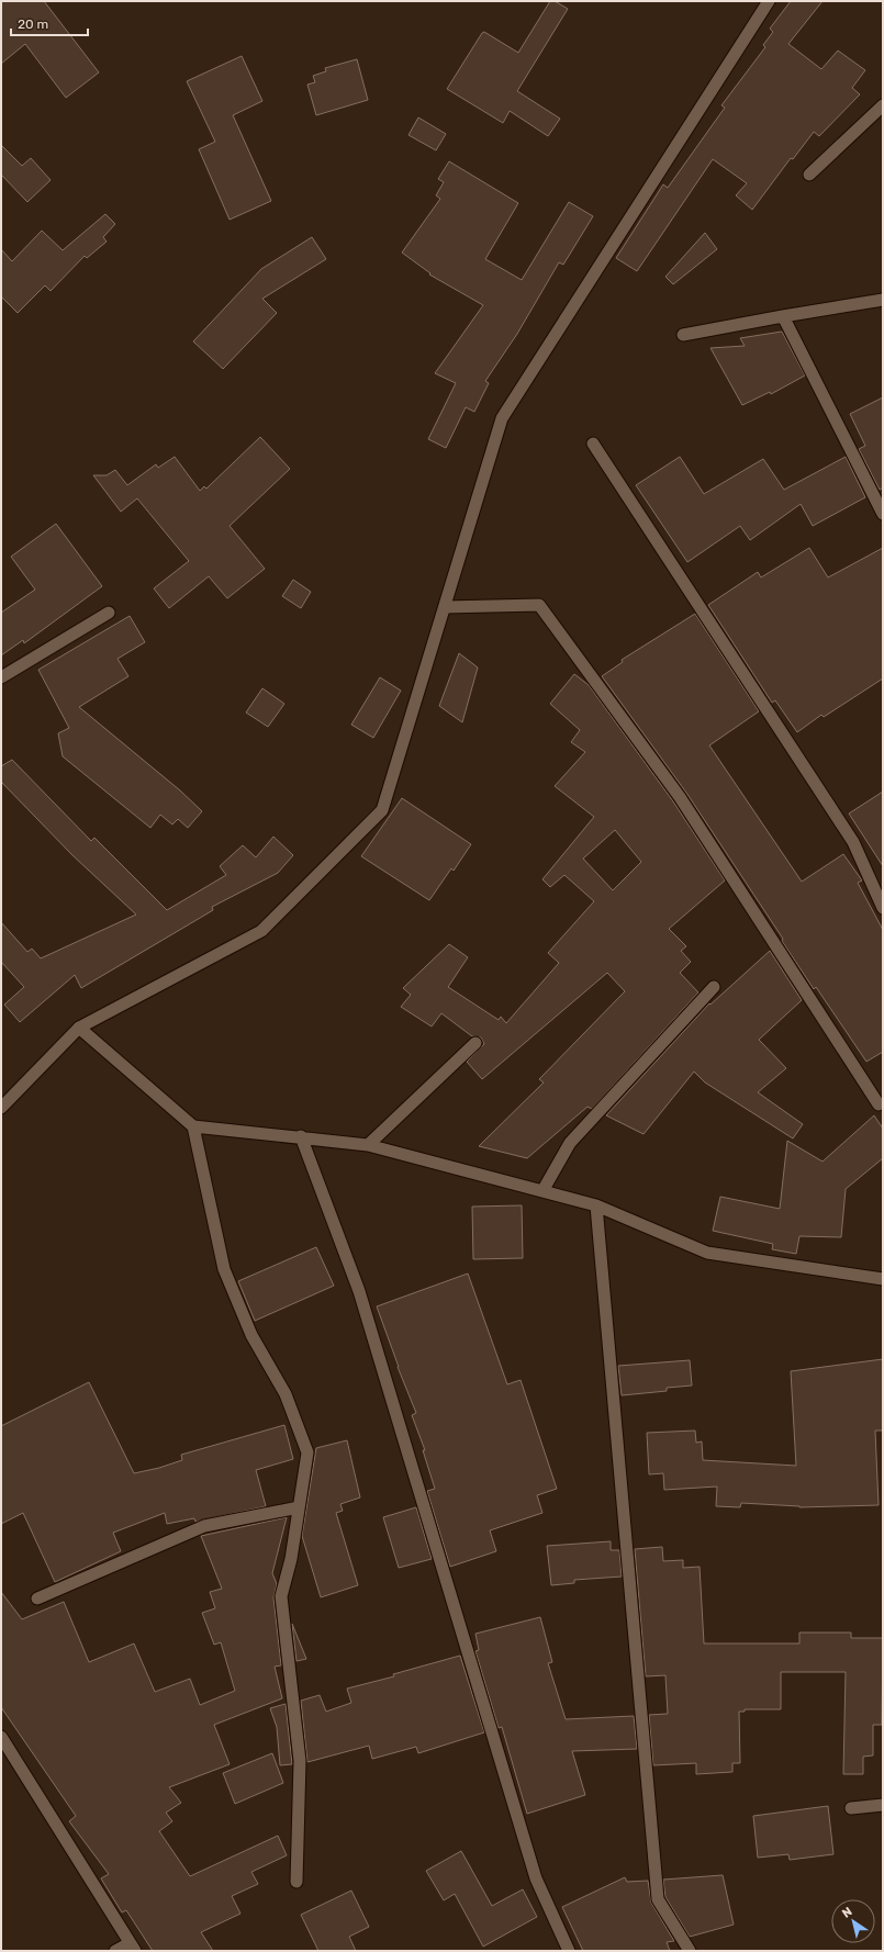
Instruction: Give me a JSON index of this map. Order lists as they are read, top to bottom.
{
  "scale_bar": "20 m",
  "north": "top left"
}
